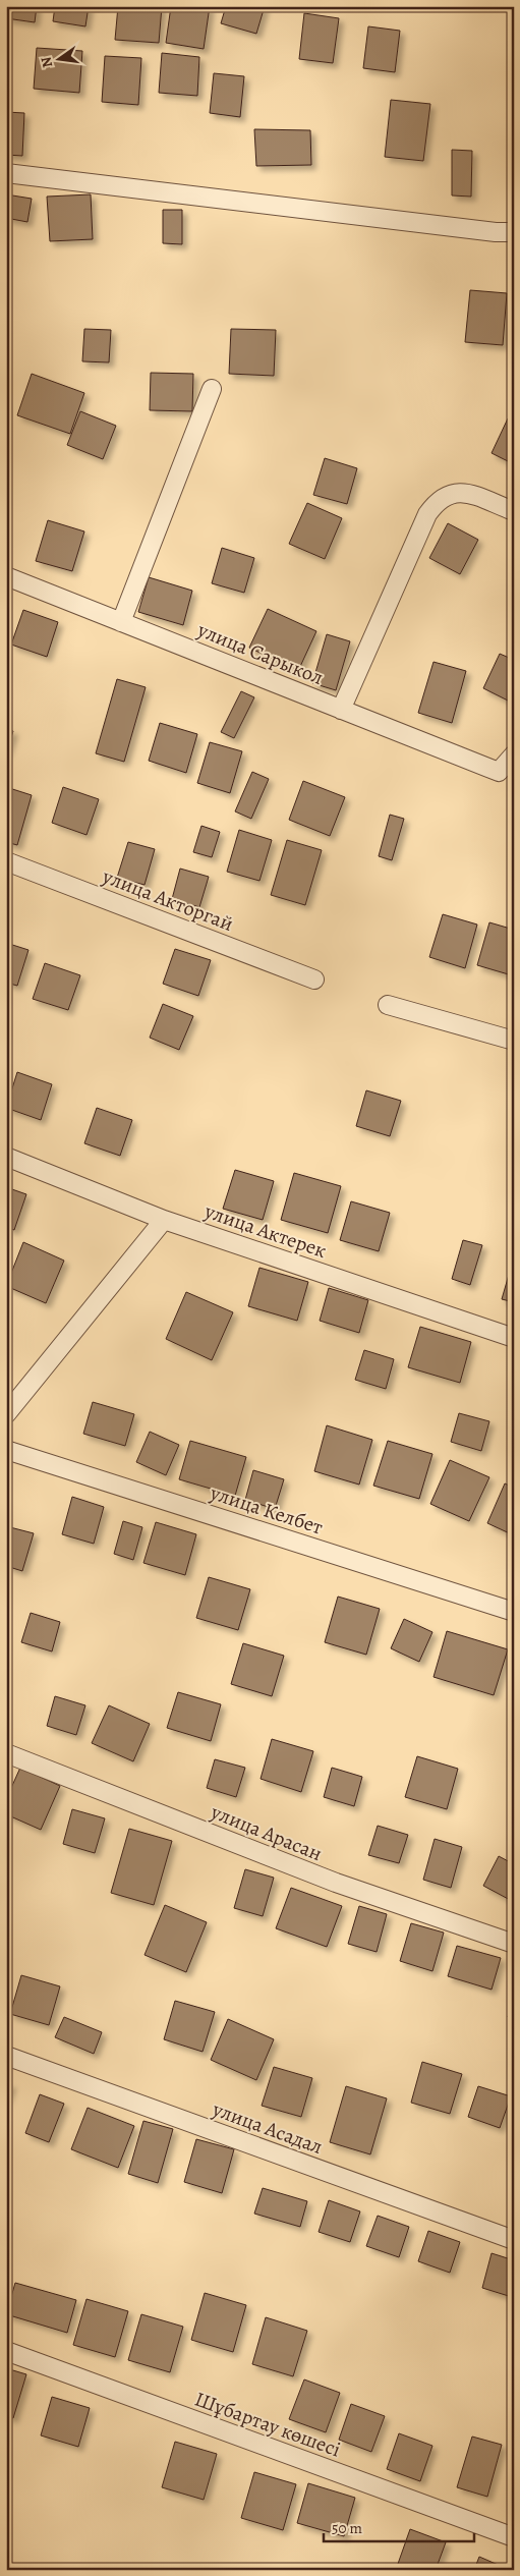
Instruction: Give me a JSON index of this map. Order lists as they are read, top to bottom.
{
  "streets": {
    "street": [
      "улица Сарыкол",
      "улица Акторгай",
      "улица Актерек",
      "улица Келбет",
      "улица Арасан",
      "улица Асадал",
      "Шұбартау көшесі"
    ]
  },
  "scale_bar": "50 m",
  "north": "left"
}
